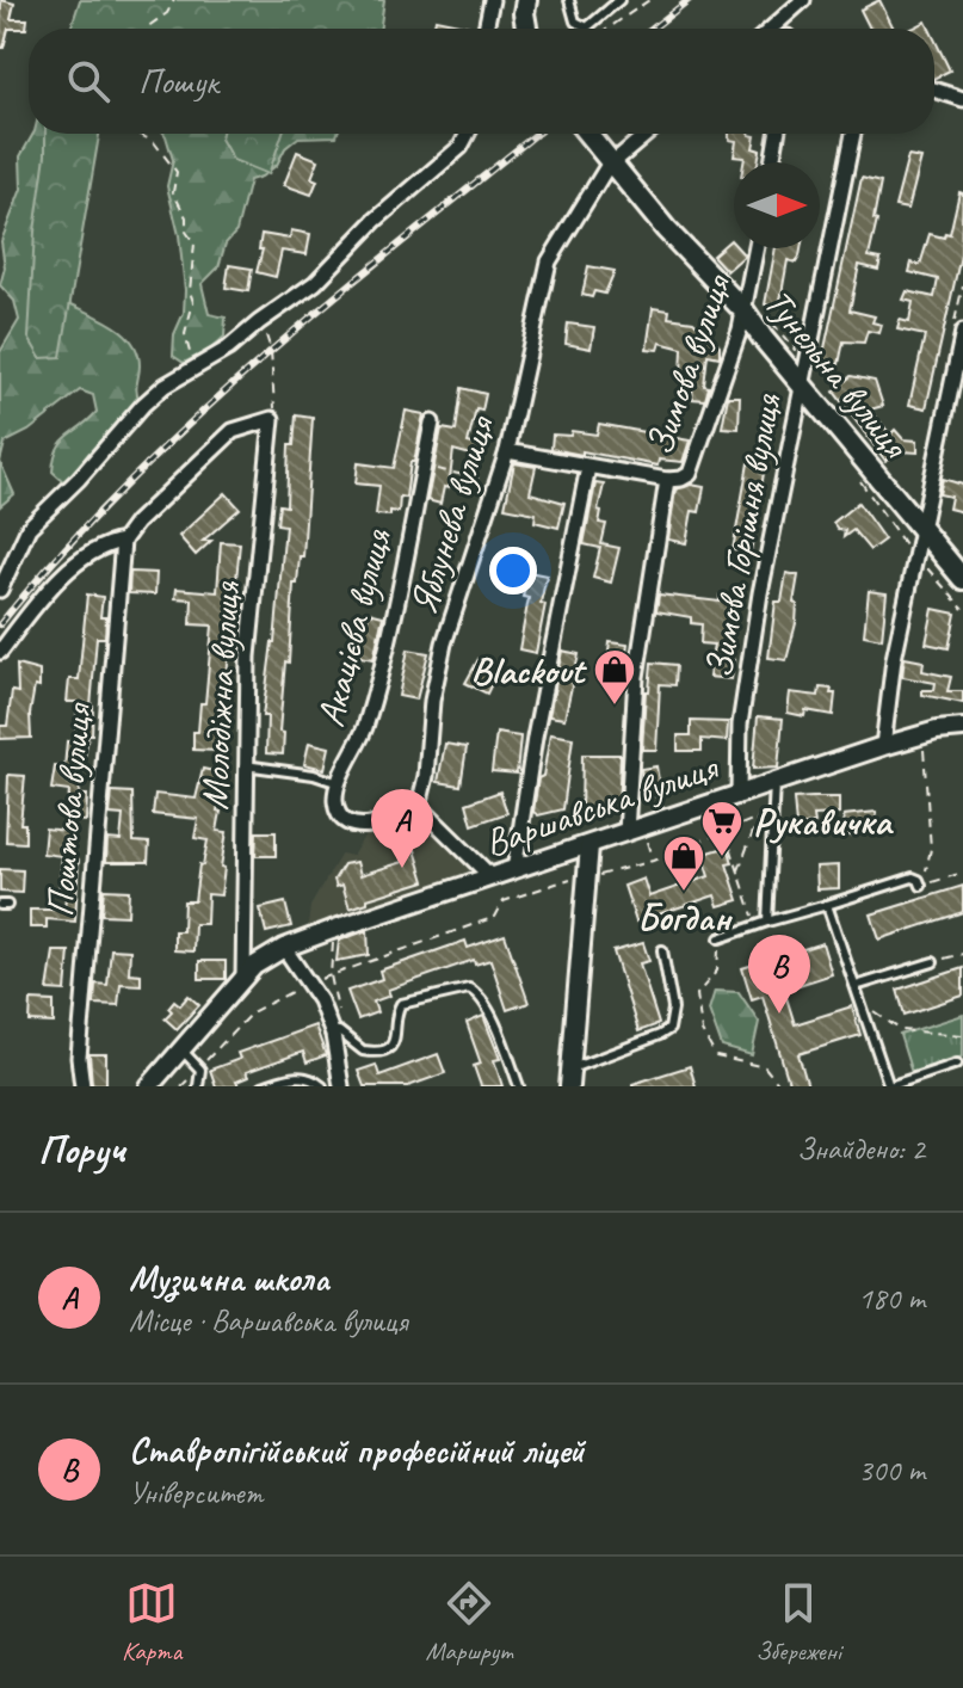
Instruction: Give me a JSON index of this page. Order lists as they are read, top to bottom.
{
  "streets": {
    "main road": ["Тунельна вулиця"],
    "street": [
      "Зимова вулиця",
      "Яблунева вулиця",
      "Зимова Горішня вулиця",
      "Акацієва вулиця",
      "Молодіжна вулиця",
      "Варшавська вулиця",
      "Поштова вулиця"
    ]
  },
  "crossings": [
    ["Зимова вулиця", "Тунельна вулиця"],
    ["Зимова вулиця", "Яблунева вулиця"],
    ["Зимова вулиця", "Варшавська вулиця"],
    ["Тунельна вулиця", "Яблунева вулиця"],
    ["Тунельна вулиця", "Зимова Горішня вулиця"],
    ["Яблунева вулиця", "Акацієва вулиця"],
    ["Зимова Горішня вулиця", "Варшавська вулиця"],
    ["Молодіжна вулиця", "Варшавська вулиця"]
  ],
  "places": {
    "shop": ["Blackout", "Богдан"],
    "supermarket": ["Рукавичка"]
  },
  "north": "right",
  "page": {
    "search": "Пошук",
    "pins": ["A", "B"],
    "heading": ["Поруч", "Знайдено: 2"],
    "list": [
      {
        "mark": "A",
        "name": "Музична школа",
        "note": "Місце · Варшавська вулиця",
        "value": "180 m"
      },
      {
        "mark": "B",
        "name": "Ставропігійський професійний ліцей",
        "note": "Університет",
        "value": "300 m"
      }
    ],
    "nav": ["Карта", "Маршрут", "Збережені"]
  }
}
